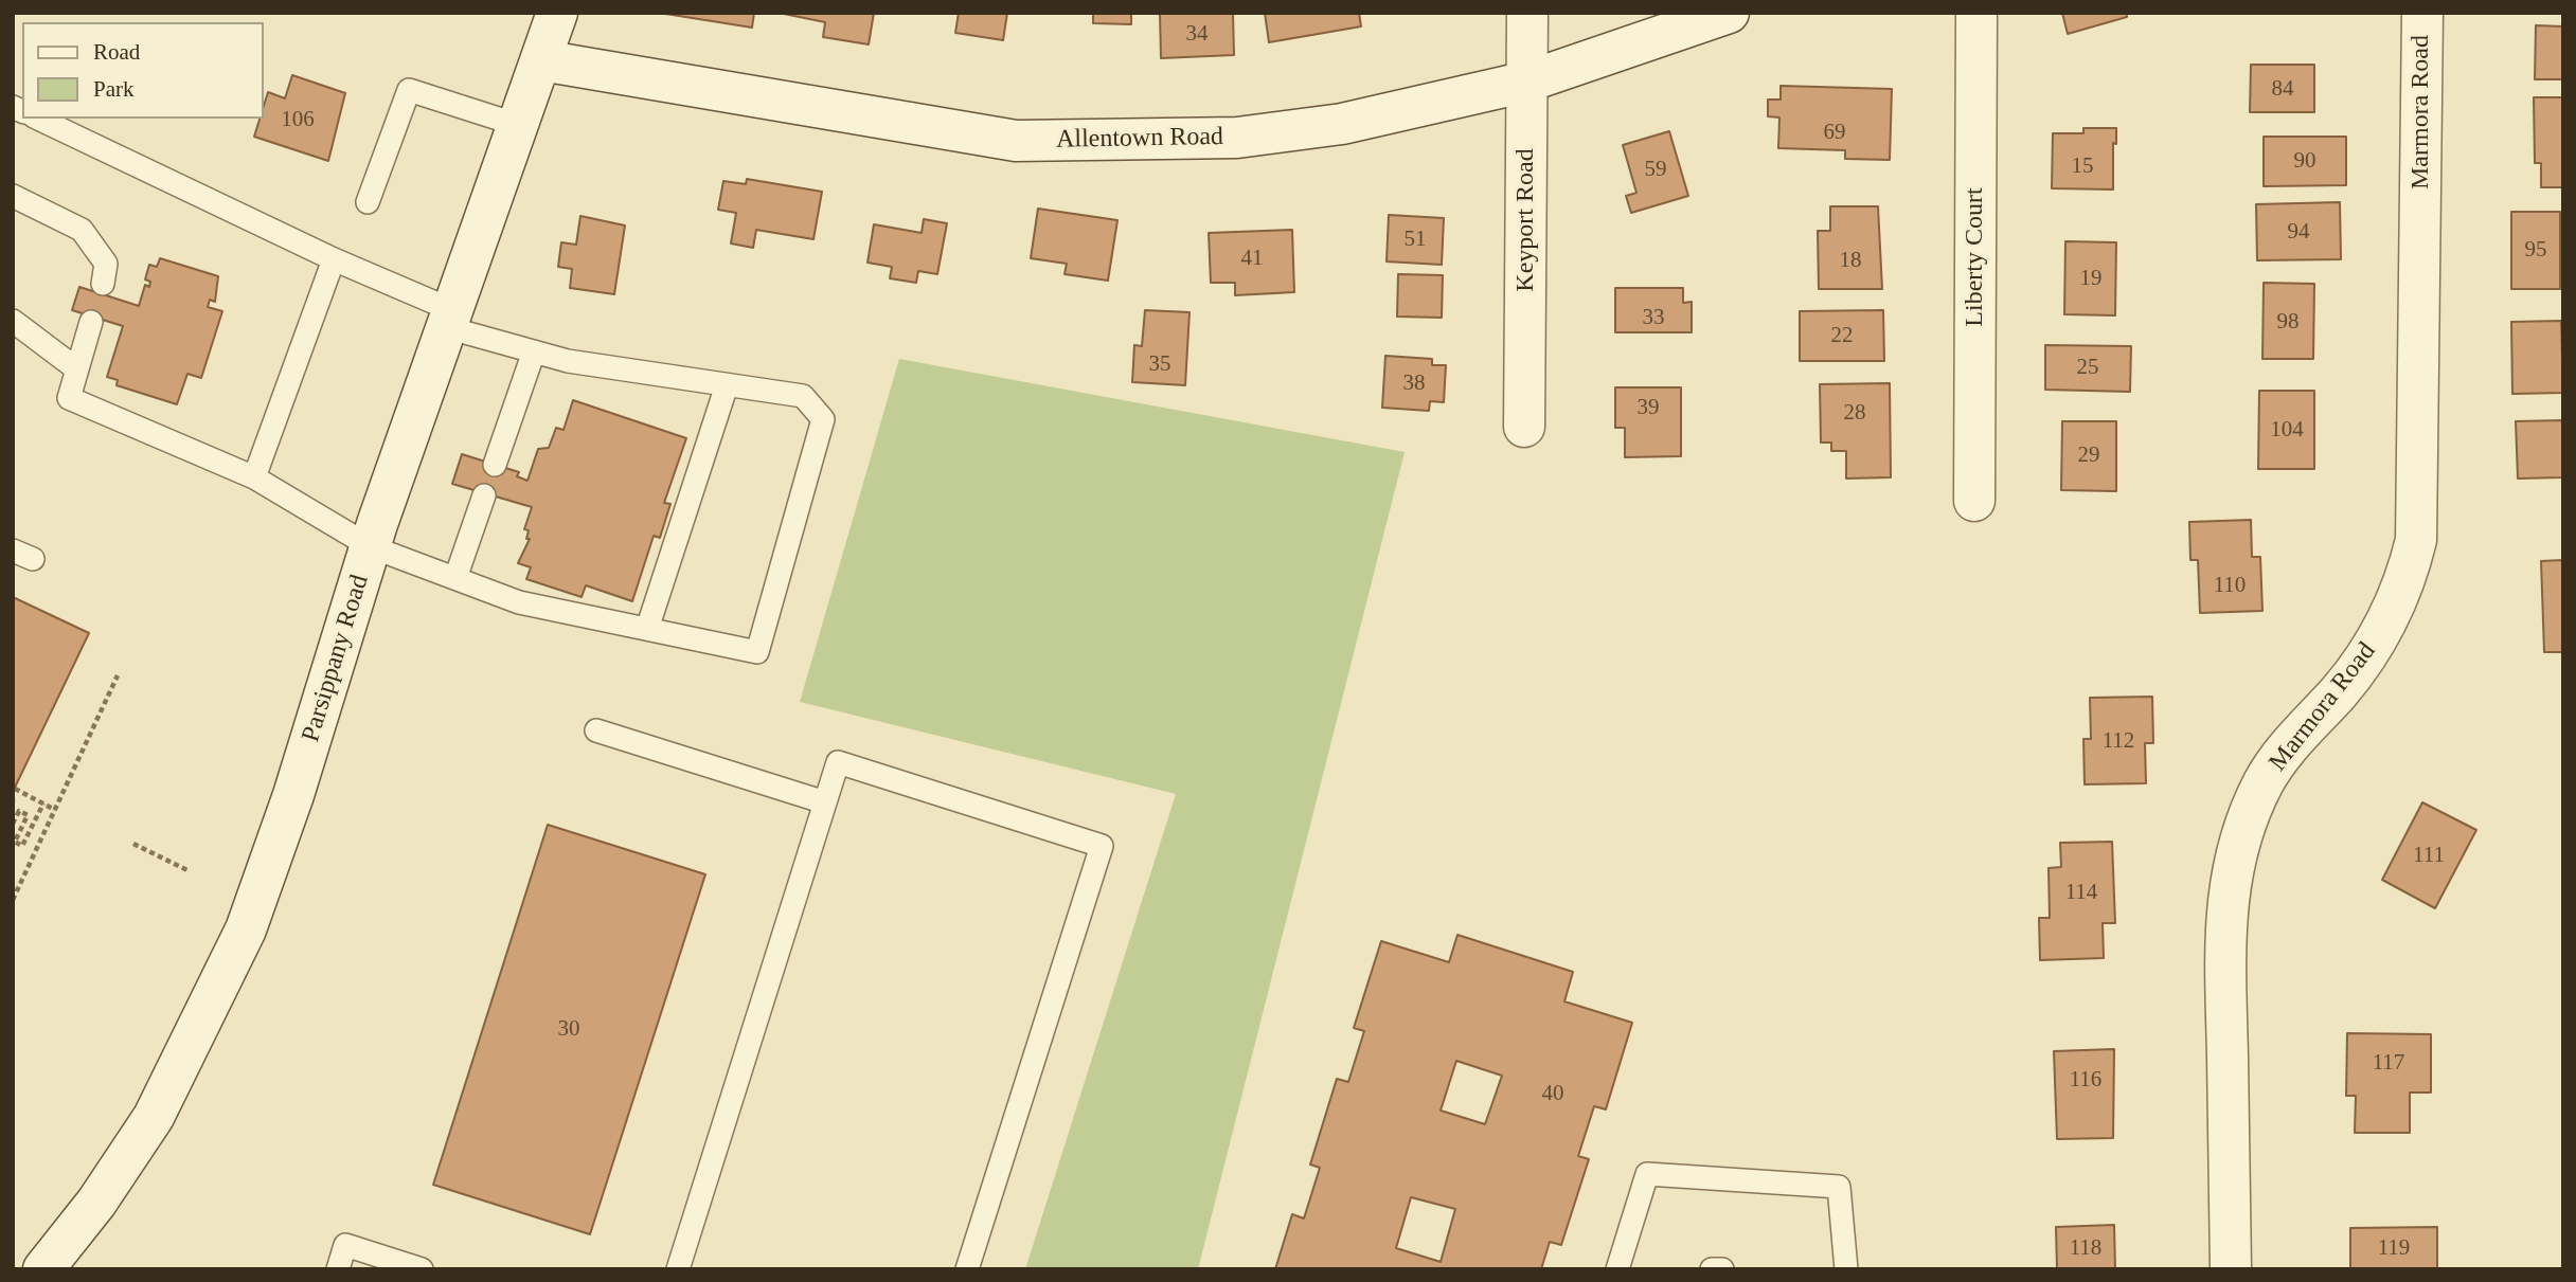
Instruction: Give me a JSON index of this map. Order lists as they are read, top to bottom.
{
  "streets": {
    "street": [
      "Marmora Road",
      "Allentown Road",
      "Keyport Road",
      "Liberty Court",
      "Parsippany Road"
    ]
  },
  "crossings": [
    ["Allentown Road", "Keyport Road"],
    ["Allentown Road", "Parsippany Road"]
  ],
  "house_numbers": [
    "34",
    "84",
    "106",
    "69",
    "90",
    "15",
    "59",
    "94",
    "51",
    "95",
    "41",
    "18",
    "19",
    "33",
    "98",
    "22",
    "35",
    "25",
    "38",
    "39",
    "28",
    "104",
    "29",
    "110",
    "112",
    "111",
    "114",
    "30",
    "117",
    "116",
    "40",
    "118",
    "119"
  ],
  "legend": ["Road", "Park"]
}
